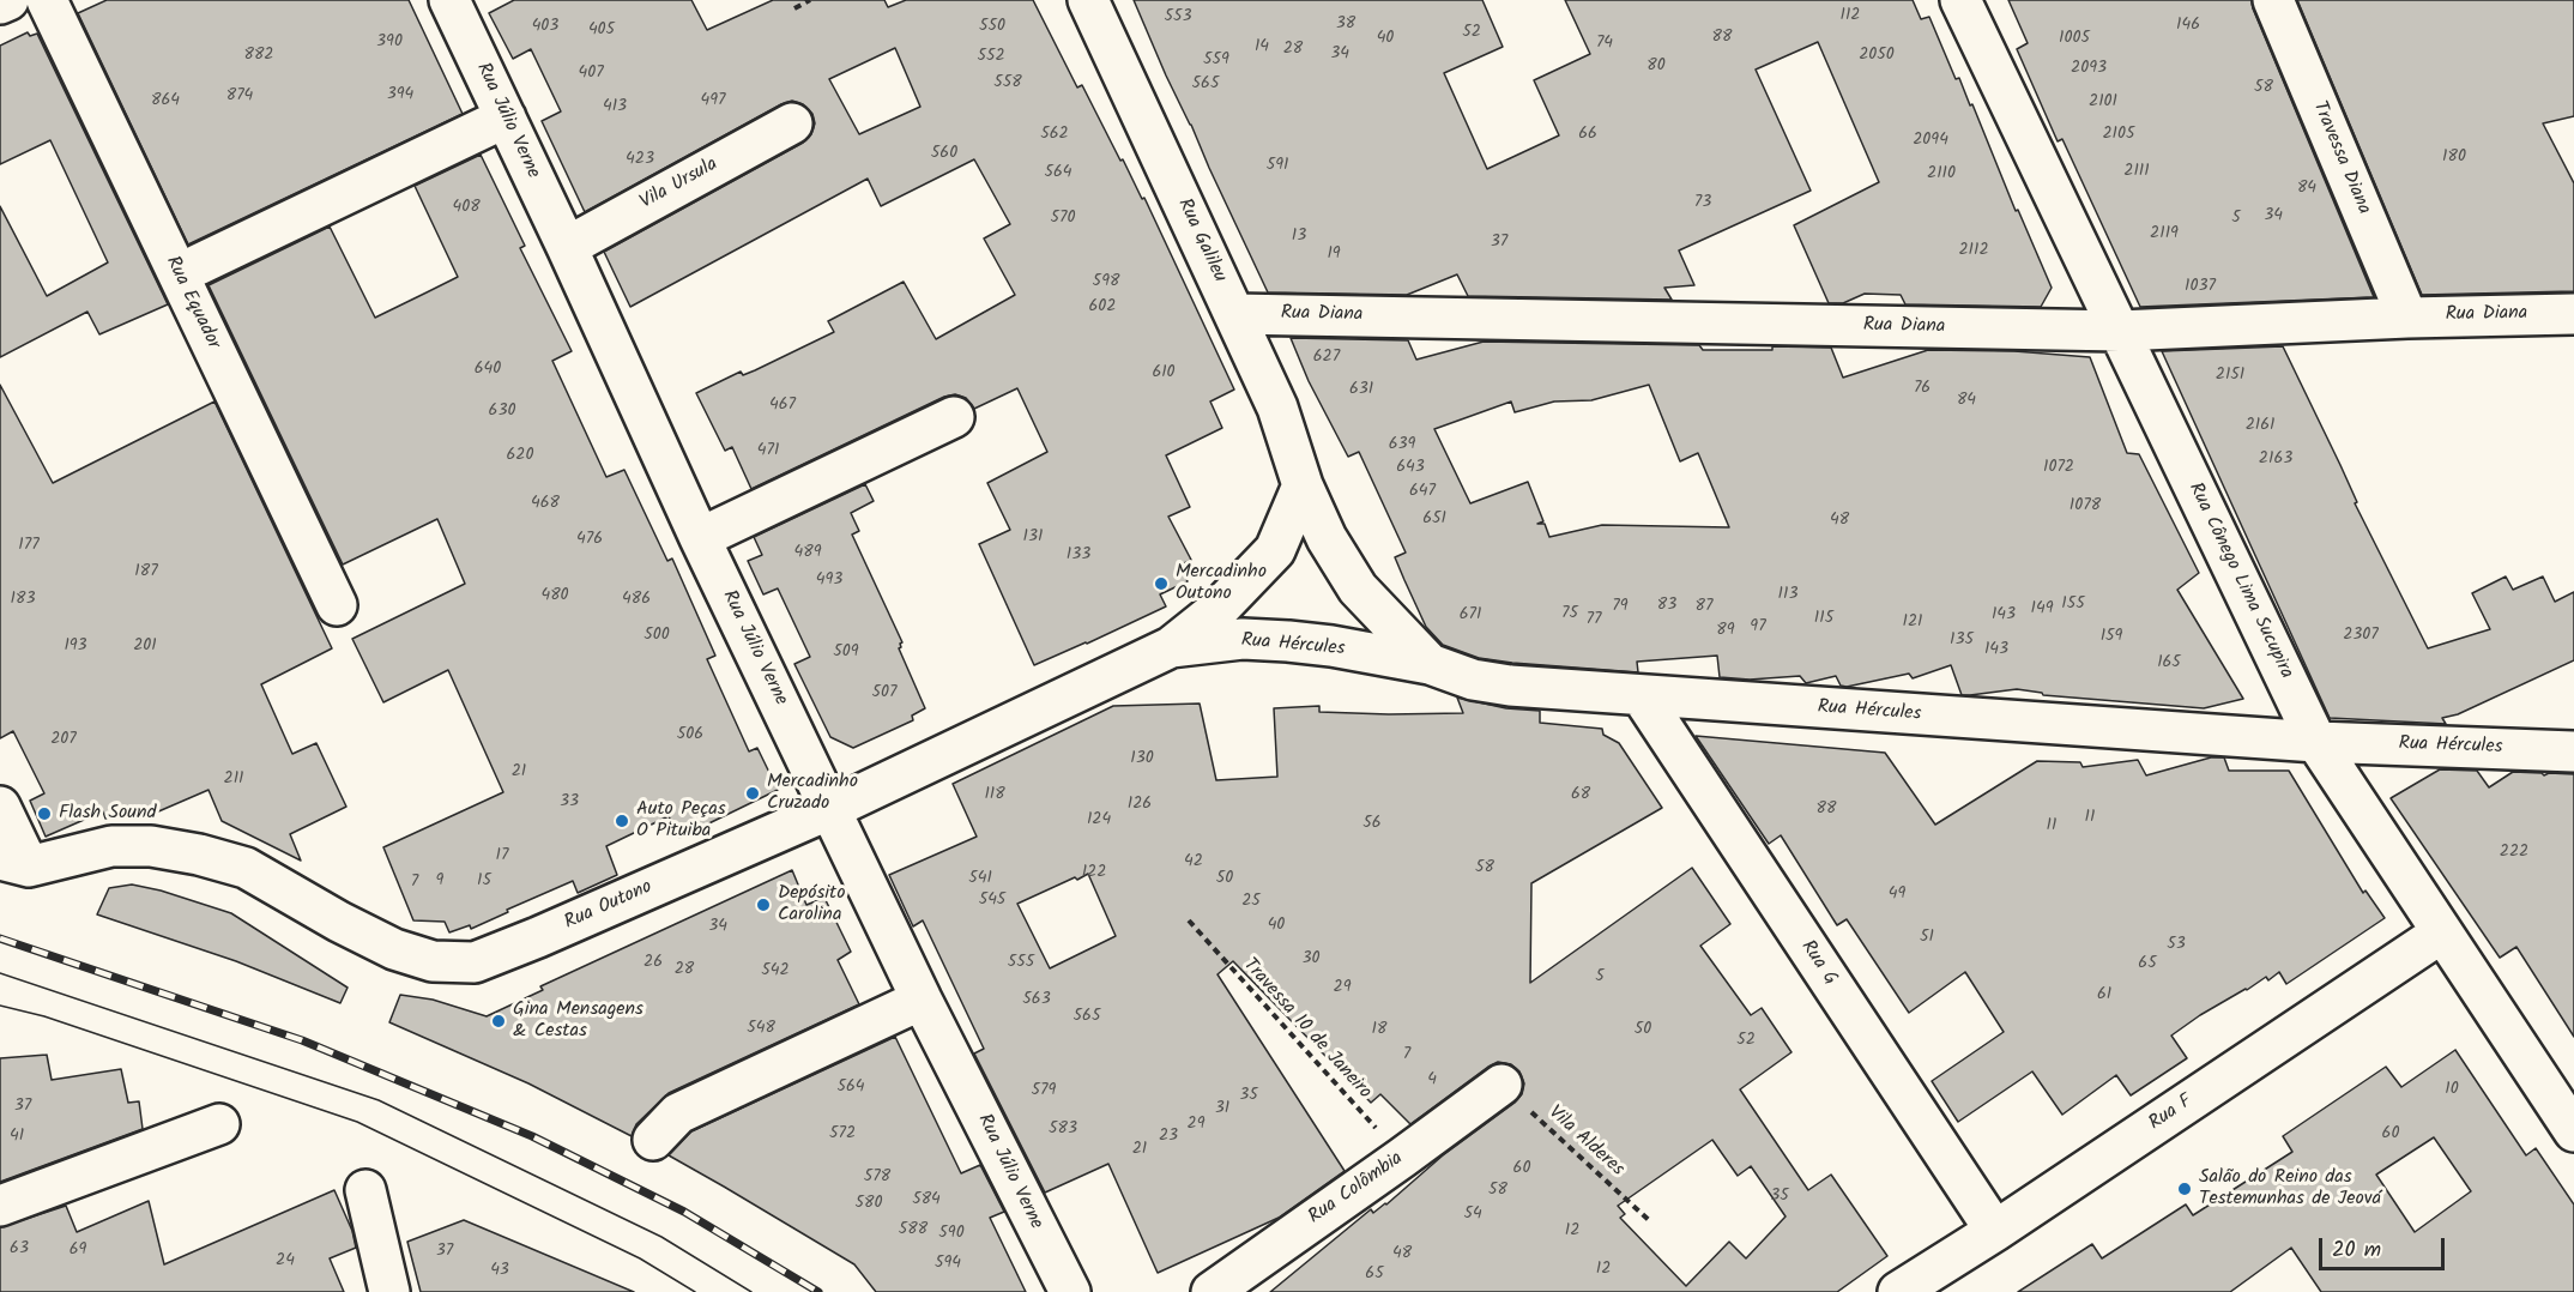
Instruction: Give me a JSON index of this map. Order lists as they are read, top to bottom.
{
  "streets": {
    "street": [
      "Rua Júlio Verne",
      "Travessa Diana",
      "Vila Ursula",
      "Rua Galileu",
      "Rua Equador",
      "Rua Diana",
      "Rua Cônego Lima Sucupira",
      "Rua Hércules",
      "Rua Outono",
      "Rua G",
      "Rua F",
      "Rua Colômbia"
    ],
    "path": ["Travessa 10 de Janeiro", "Vila Alderes"]
  },
  "crossings": [
    ["Rua Júlio Verne", "Vila Ursula"],
    ["Rua Júlio Verne", "Rua Outono"],
    ["Travessa Diana", "Rua Diana"],
    ["Rua Galileu", "Rua Diana"],
    ["Rua Galileu", "Rua Hércules"],
    ["Rua Diana", "Rua Cônego Lima Sucupira"],
    ["Rua Cônego Lima Sucupira", "Rua Hércules"],
    ["Rua Cônego Lima Sucupira", "Rua F"],
    ["Rua Hércules", "Rua Outono"],
    ["Rua Hércules", "Rua G"],
    ["Rua G", "Rua F"],
    ["Travessa 10 de Janeiro", "Rua Colômbia"],
    ["Vila Alderes", "Rua Colômbia"]
  ],
  "places": [
    "Mercadinho Outono",
    "Mercadinho Cruzado",
    "Flash Sound",
    "Auto Peças O Pituiba",
    "Depósito Carolina",
    "Gina Mensagens & Cestas",
    "Salão do Reino das Testemunhas de Jeová"
  ],
  "house_numbers": [
    "112",
    "553",
    "38",
    "146",
    "403",
    "550",
    "405",
    "52",
    "88",
    "40",
    "1005",
    "390",
    "74",
    "14",
    "28",
    "34",
    "882",
    "2050",
    "552",
    "559",
    "80",
    "2093",
    "407",
    "558",
    "565",
    "58",
    "394",
    "874",
    "864",
    "497",
    "2101",
    "413",
    "562",
    "66",
    "2105",
    "2094",
    "560",
    "180",
    "423",
    "591",
    "2111",
    "564",
    "2110",
    "84",
    "73",
    "408",
    "34",
    "570",
    "5",
    "2119",
    "13",
    "37",
    "2112",
    "19",
    "598",
    "1037",
    "602",
    "627",
    "640",
    "610",
    "2151",
    "76",
    "631",
    "84",
    "467",
    "630",
    "2161",
    "639",
    "471",
    "620",
    "2163",
    "643",
    "1072",
    "647",
    "468",
    "1078",
    "651",
    "48",
    "131",
    "476",
    "177",
    "489",
    "133",
    "187",
    "493",
    "113",
    "480",
    "183",
    "486",
    "155",
    "83",
    "79",
    "87",
    "149",
    "75",
    "671",
    "143",
    "115",
    "77",
    "121",
    "97",
    "89",
    "500",
    "2307",
    "159",
    "135",
    "193",
    "201",
    "143",
    "509",
    "165",
    "507",
    "506",
    "207",
    "130",
    "21",
    "211",
    "118",
    "68",
    "33",
    "126",
    "88",
    "11",
    "124",
    "56",
    "11",
    "222",
    "17",
    "42",
    "58",
    "122",
    "541",
    "50",
    "9",
    "15",
    "7",
    "49",
    "545",
    "25",
    "40",
    "34",
    "51",
    "53",
    "30",
    "26",
    "555",
    "65",
    "28",
    "542",
    "5",
    "29",
    "61",
    "563",
    "565",
    "548",
    "18",
    "50",
    "52",
    "7",
    "4",
    "564",
    "10",
    "579",
    "35",
    "37",
    "31",
    "29",
    "583",
    "572",
    "60",
    "41",
    "23",
    "21",
    "60",
    "578",
    "58",
    "35",
    "584",
    "580",
    "54",
    "588",
    "12",
    "590",
    "63",
    "69",
    "37",
    "48",
    "24",
    "594",
    "12",
    "43",
    "65"
  ],
  "scale_bar": "20 m"
}
